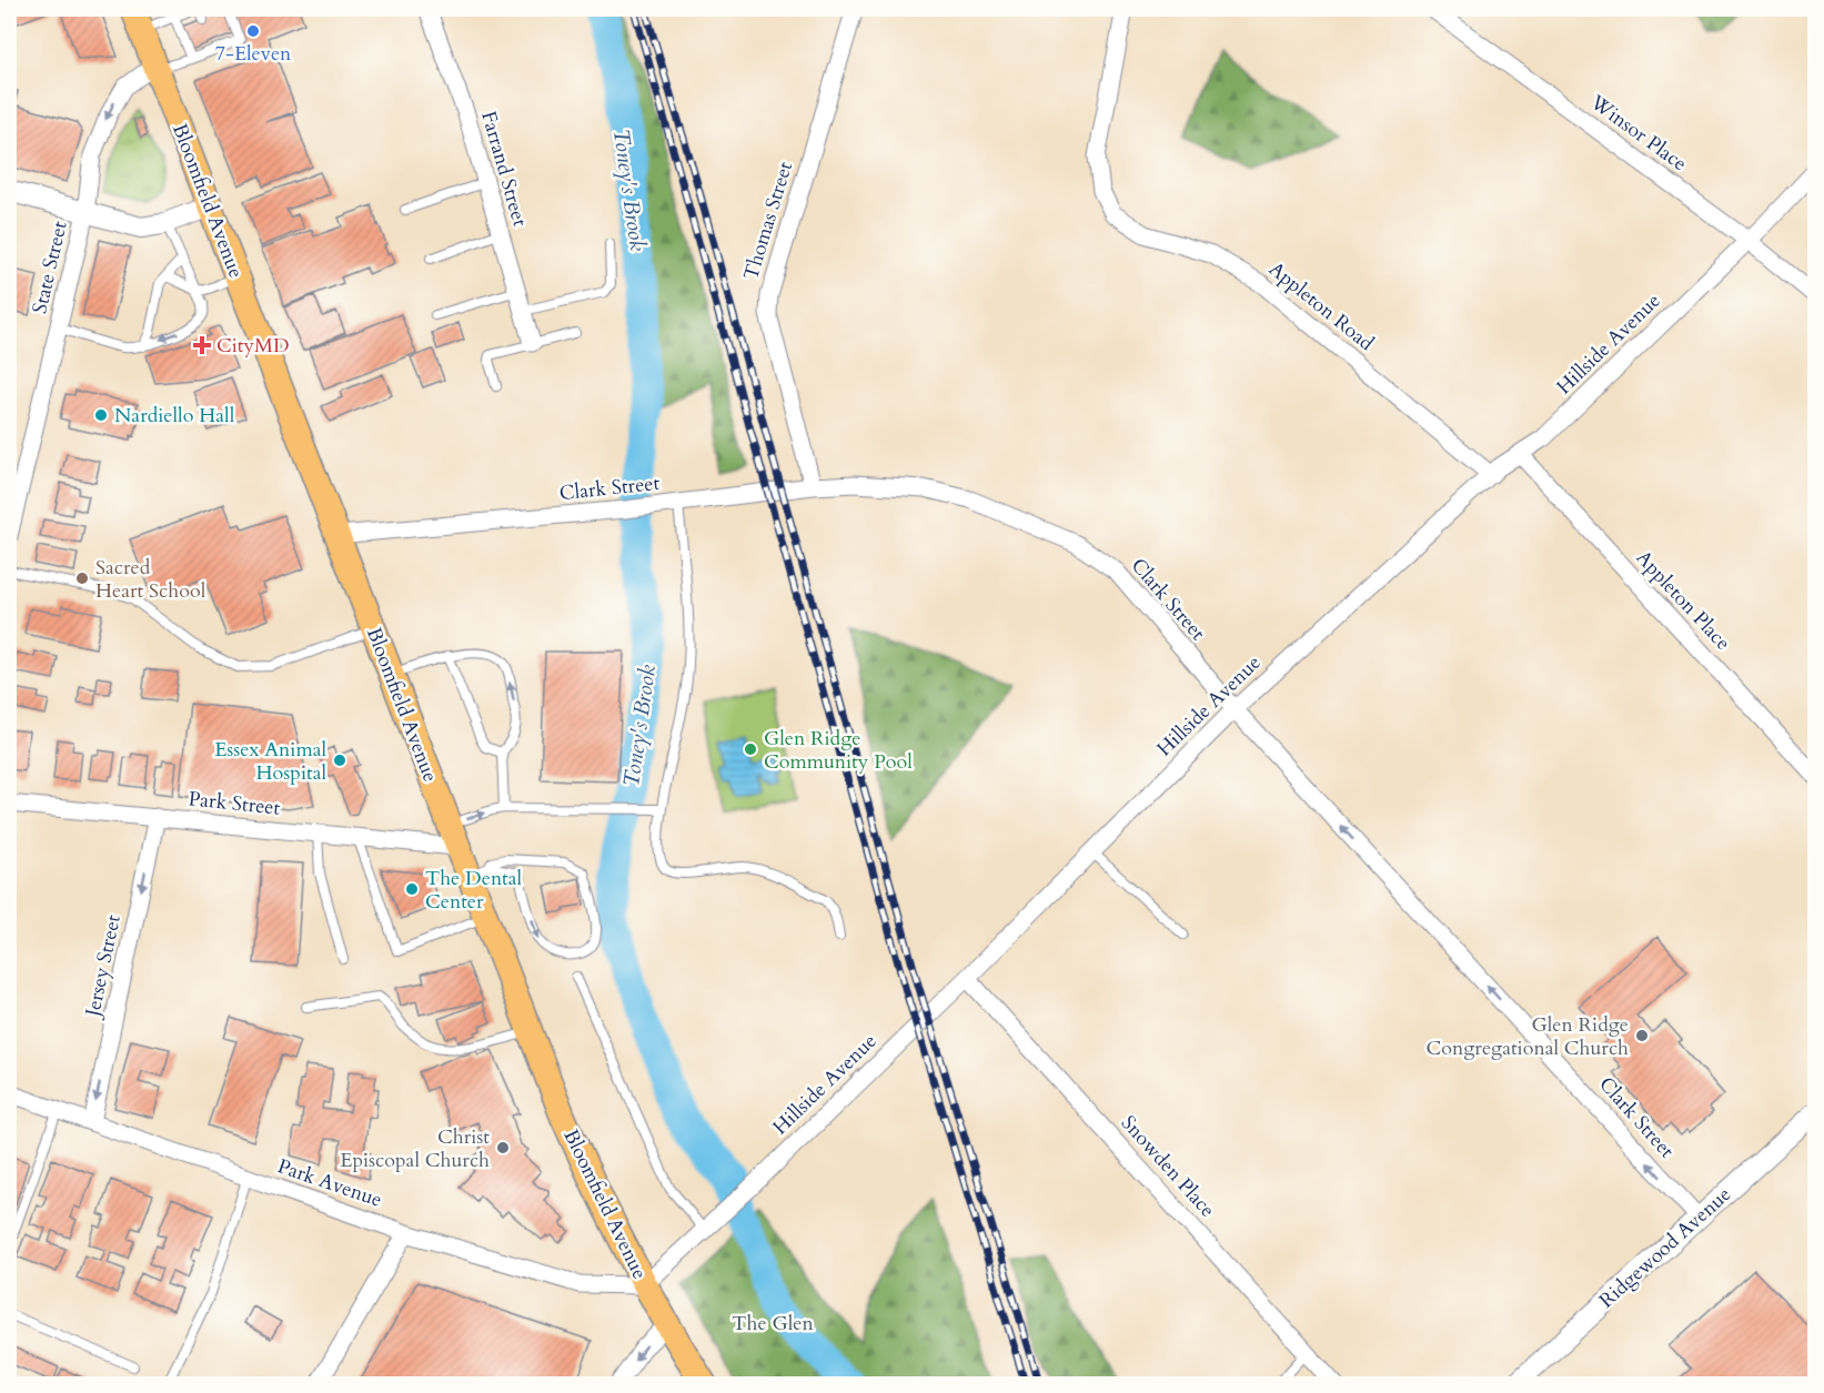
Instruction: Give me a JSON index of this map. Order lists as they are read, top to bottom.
{
  "streets": {
    "main road": ["Bloomfield Avenue"],
    "street": [
      "Winsor Place",
      "Farrand Street",
      "Thomas Street",
      "State Street",
      "Appleton Road",
      "Hillside Avenue",
      "Clark Street",
      "Appleton Place",
      "Park Street",
      "Jersey Street",
      "Snowden Place",
      "Park Avenue",
      "Ridgewood Avenue"
    ]
  },
  "crossings": [
    ["Winsor Place", "Hillside Avenue"],
    ["Bloomfield Avenue", "State Street"],
    ["Bloomfield Avenue", "Hillside Avenue"],
    ["Bloomfield Avenue", "Clark Street"],
    ["Bloomfield Avenue", "Park Street"],
    ["Bloomfield Avenue", "Park Avenue"],
    ["Thomas Street", "Clark Street"],
    ["Appleton Road", "Hillside Avenue"],
    ["Hillside Avenue", "Clark Street"],
    ["Hillside Avenue", "Appleton Place"],
    ["Hillside Avenue", "Snowden Place"],
    ["Hillside Avenue", "Park Avenue"],
    ["Clark Street", "Ridgewood Avenue"],
    ["Park Street", "Jersey Street"],
    ["Jersey Street", "Park Avenue"]
  ],
  "one_way": ["Clark Street", "Jersey Street"],
  "water": ["Toney's Brook"],
  "parks": ["The Glen"],
  "places": {
    "other": [
      "7-Eleven",
      "Nardiello Hall",
      "Sacred Heart School",
      "Glen Ridge Community Pool",
      "Essex Animal Hospital",
      "The Dental Center",
      "Glen Ridge Congregational Church",
      "Christ Episcopal Church"
    ],
    "health": ["CityMD"]
  }
}
